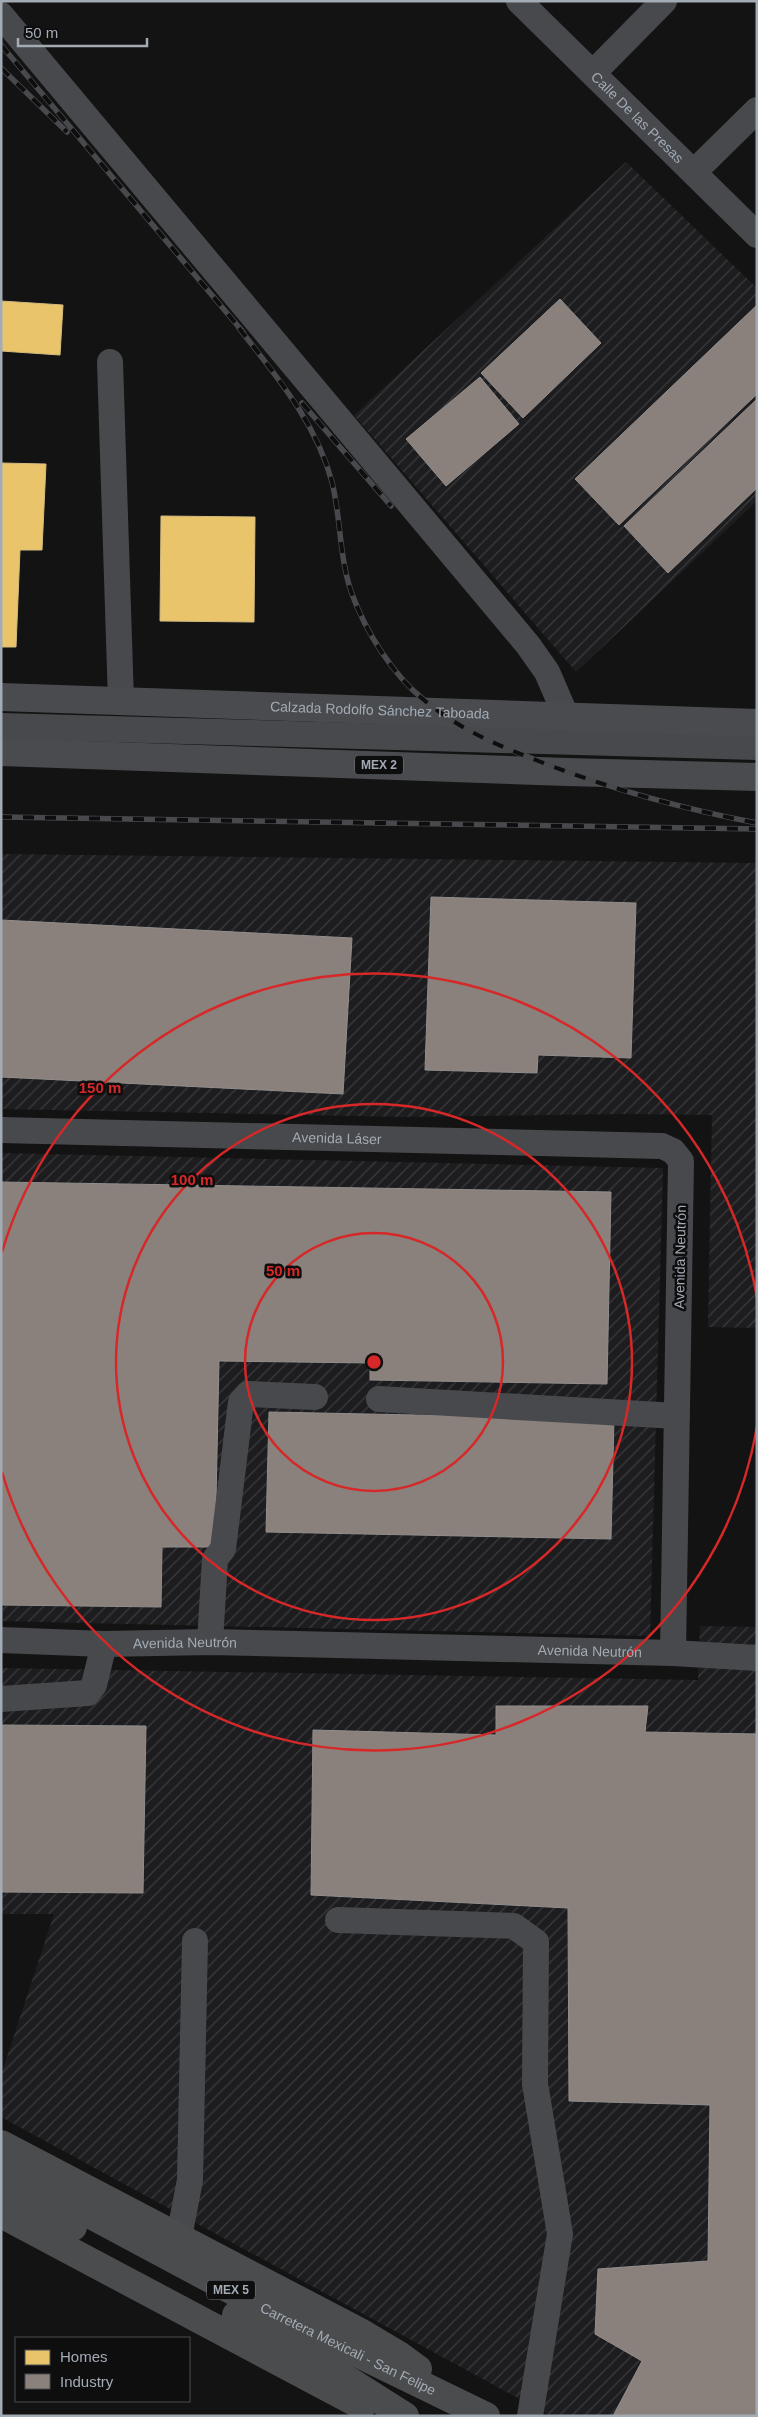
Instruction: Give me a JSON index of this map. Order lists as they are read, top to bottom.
{
  "streets": {
    "highway": ["MEX 5", "Carretera Mexicali - San Felipe"],
    "main road": ["Calzada Rodolfo Sánchez Taboada", "MEX 2"],
    "street": ["Calle De las Presas", "Avenida Láser", "Avenida Neutrón"]
  },
  "crossings": [
    ["Avenida Láser", "Avenida Neutrón"]
  ],
  "legend": ["Homes", "Industry"],
  "scale_bar": "50 m",
  "rings": ["150 m", "100 m", "50 m"]
}
